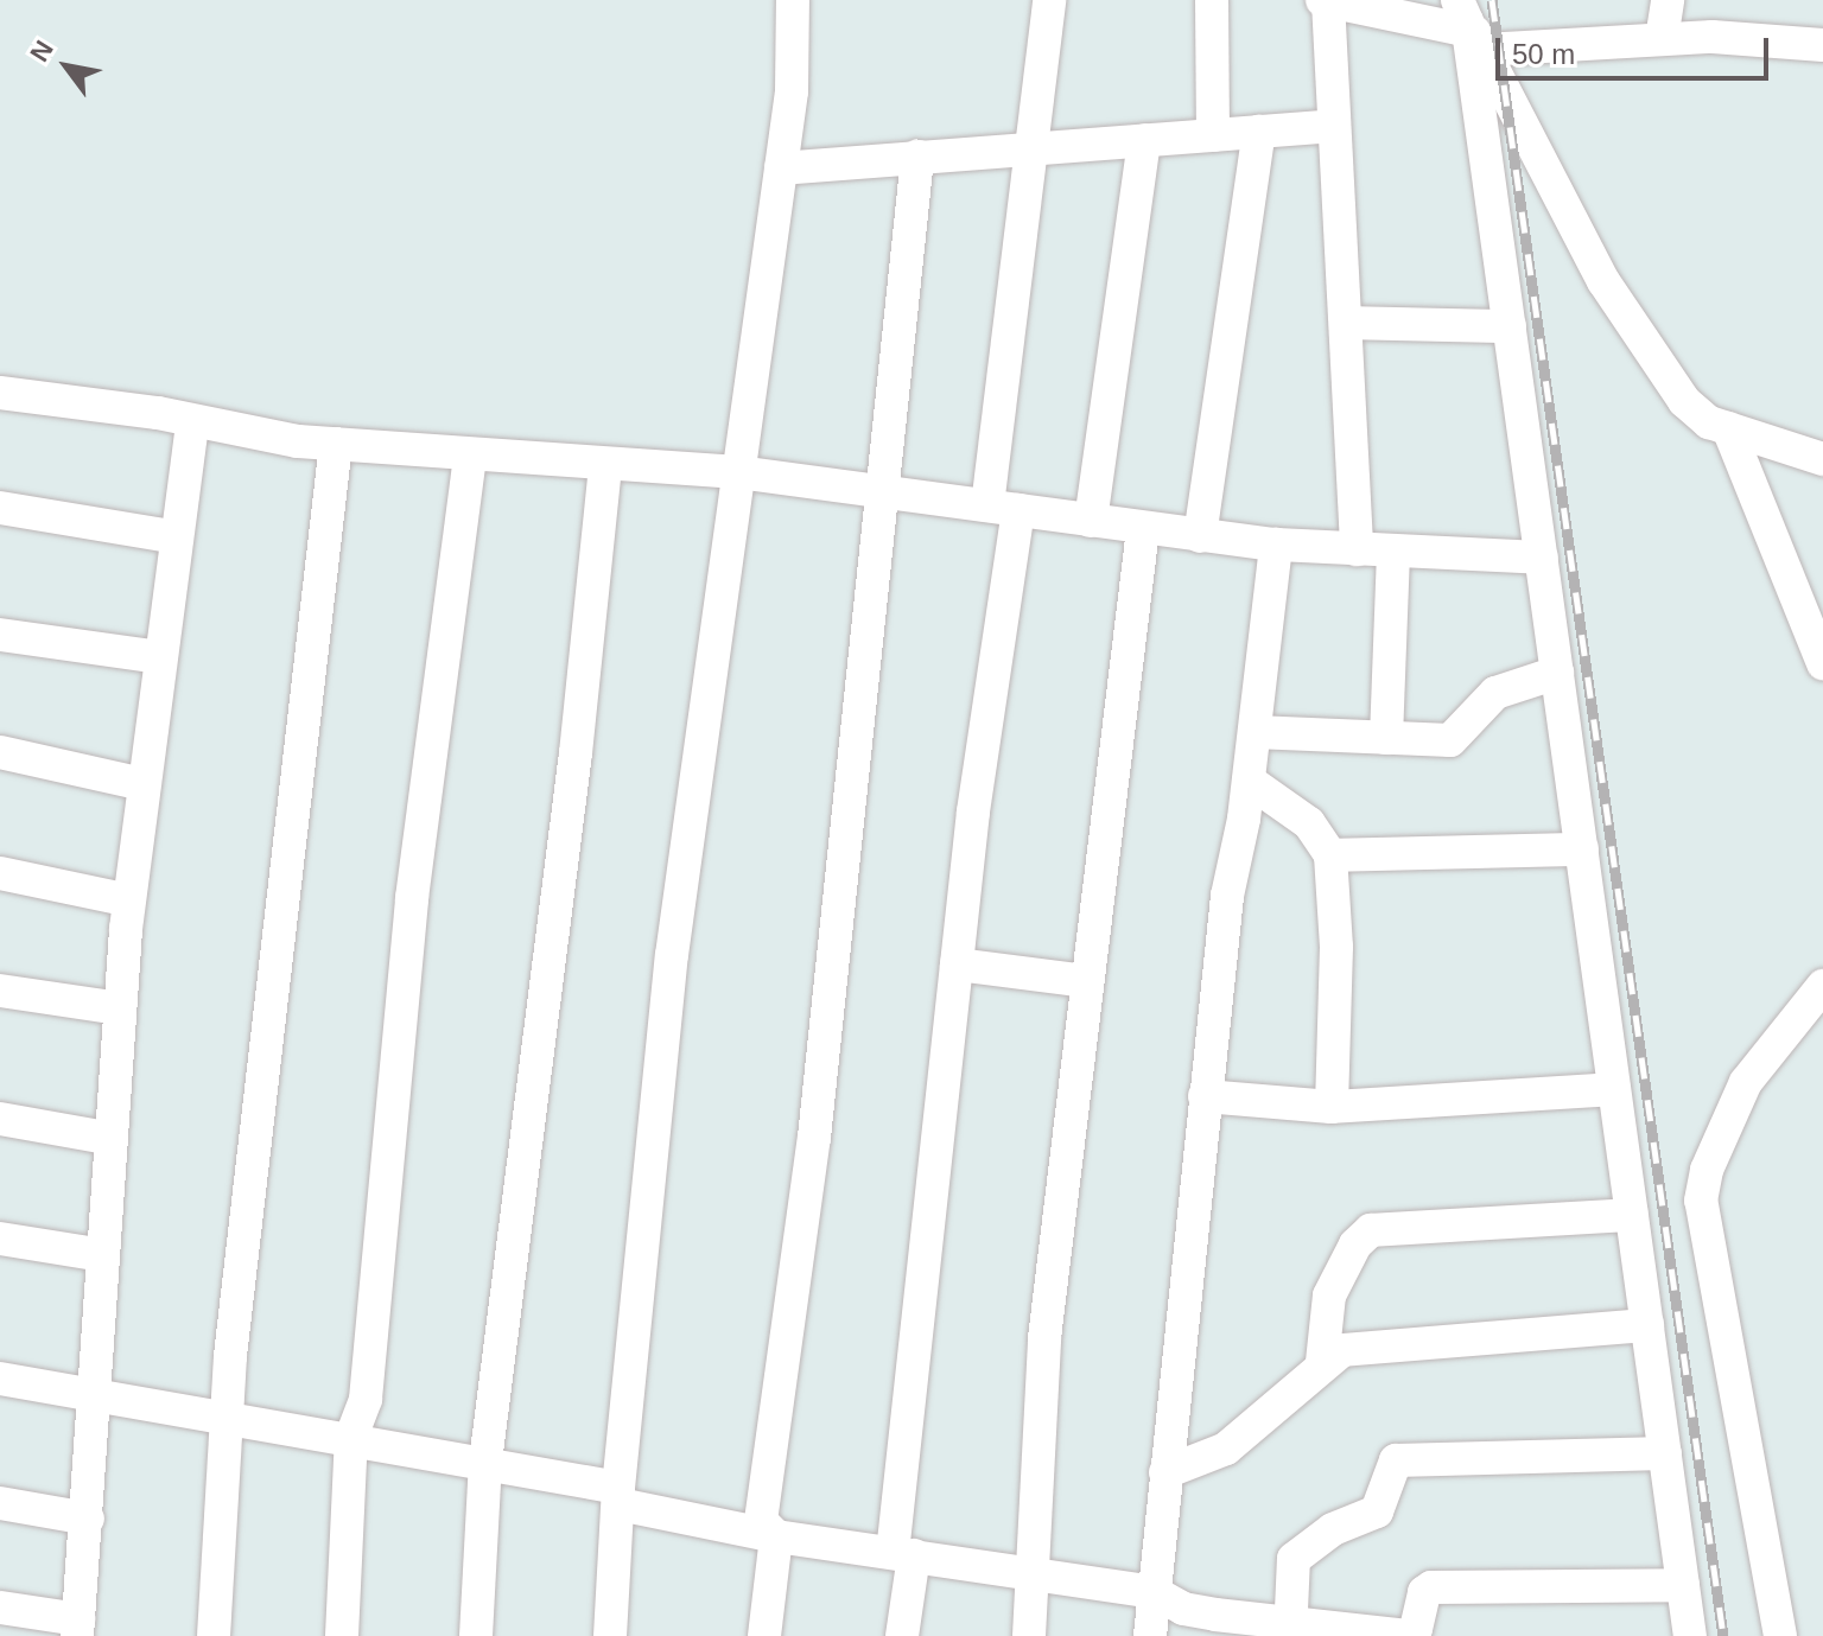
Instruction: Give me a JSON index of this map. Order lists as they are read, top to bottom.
{
  "scale_bar": "50 m",
  "north": "top left"
}
